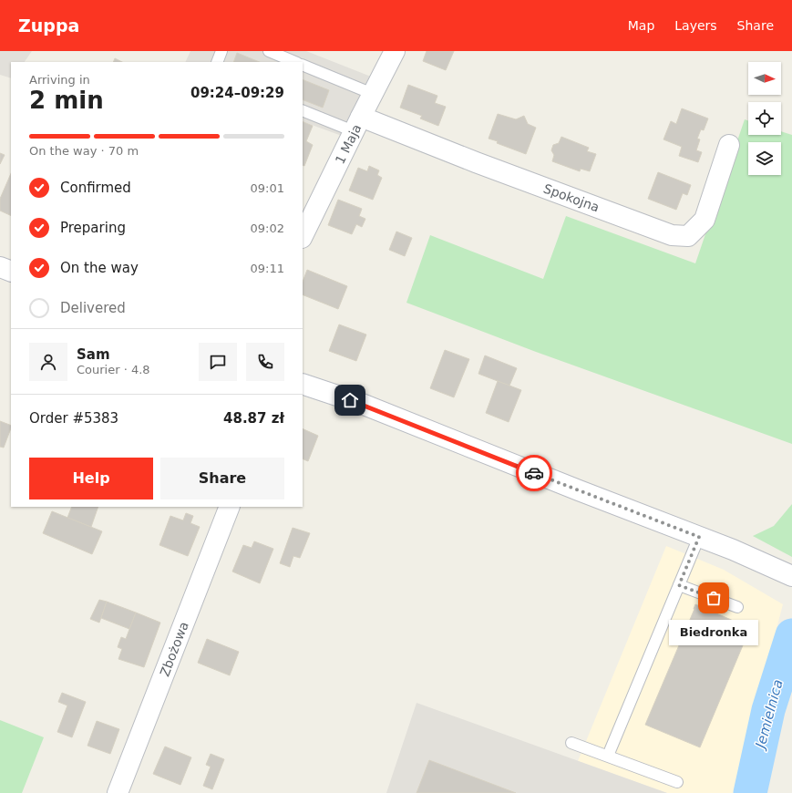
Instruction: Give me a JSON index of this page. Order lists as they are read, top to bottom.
{
  "streets": {
    "street": ["1 Maja", "Spokojna", "Zbożowa"]
  },
  "crossings": [
    ["1 Maja", "Spokojna"]
  ],
  "water": ["Jemielnica"],
  "places": ["Biedronka"],
  "north": "right",
  "page": {
    "header": "Zuppa",
    "nav": ["Map", "Layers", "Share"],
    "heading": ["2 min", "Arriving in", "09:24–09:29"],
    "panel": [
      "Sam",
      "Courier · 4.8",
      "Order #5383",
      "48.87 zł"
    ],
    "bar": "On the way · 70 m",
    "list": [
      ["Confirmed", "09:01"],
      ["Preparing", "09:02"],
      ["On the way", "09:11"],
      "Delivered"
    ],
    "buttons": ["Help", "Share"],
    "bubble": "Biedronka"
  }
}
